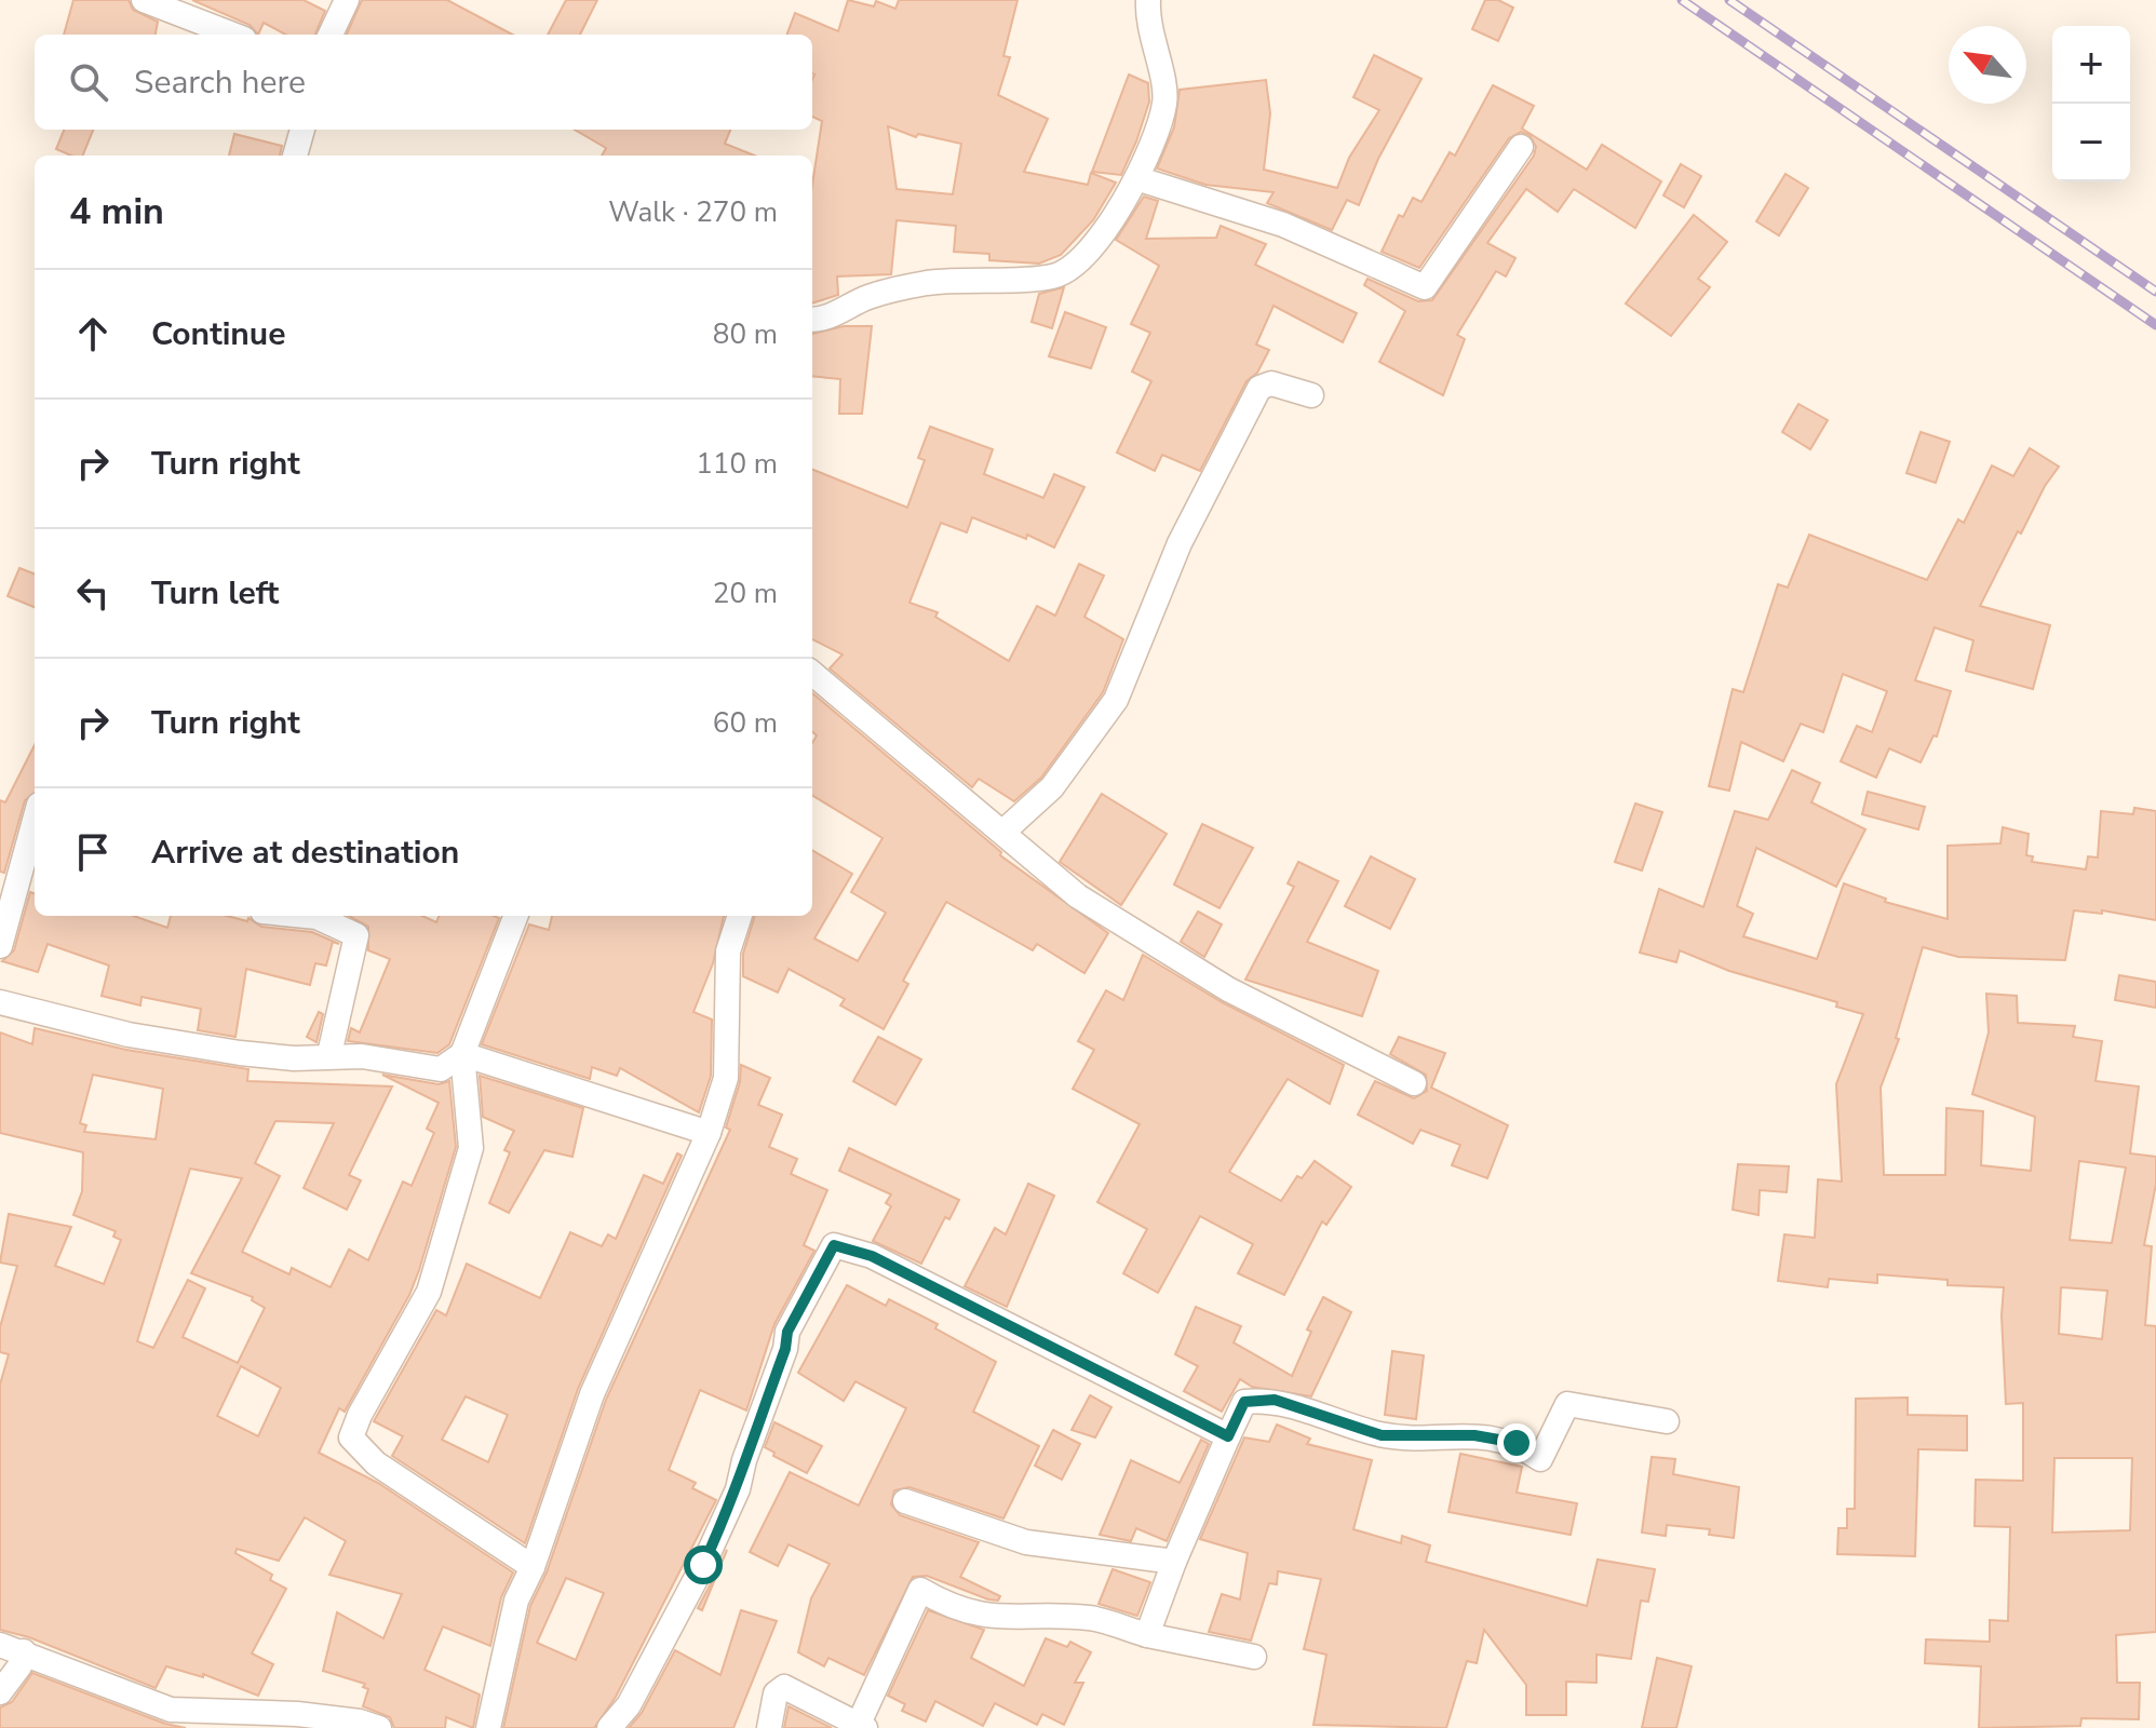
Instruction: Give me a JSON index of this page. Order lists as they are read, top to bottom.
{
  "north": "top left",
  "page": {
    "map_buttons": ["+", "−"],
    "search": "Search here",
    "heading": ["4 min", "Walk · 270 m"],
    "list": [
      ["Continue", "80 m"],
      ["Turn right", "110 m"],
      ["Turn left", "20 m"],
      ["Turn right", "60 m"],
      "Arrive at destination"
    ]
  }
}
